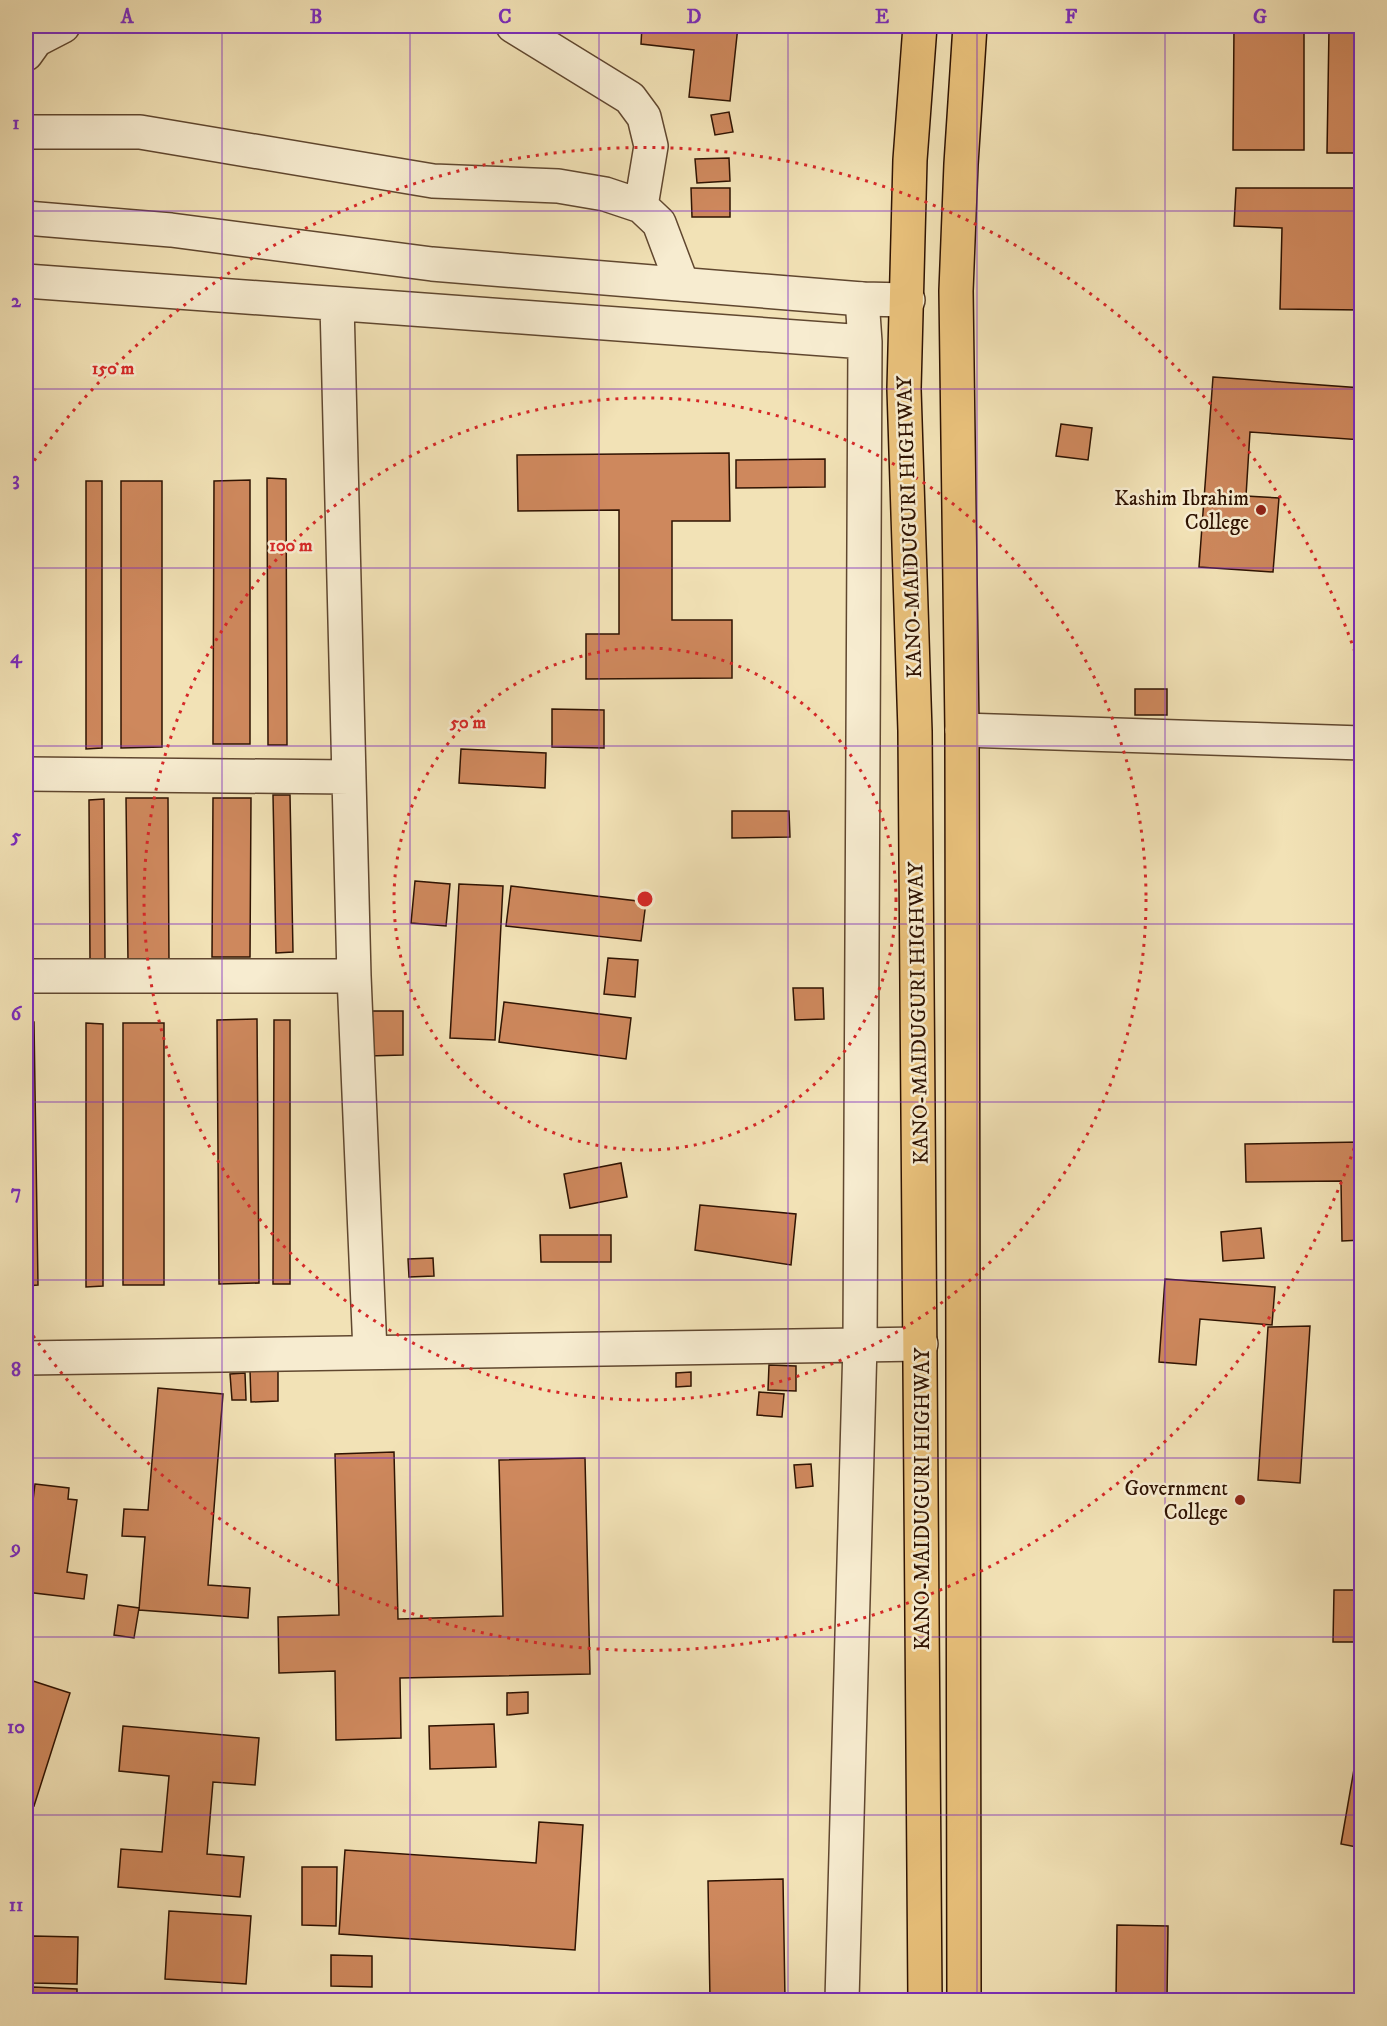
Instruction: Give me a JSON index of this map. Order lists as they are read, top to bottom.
{
  "streets": {
    "highway": ["KANO-MAIDUGURI HIGHWAY"]
  },
  "places": ["Kashim Ibrahim College", "Government College"],
  "grid": {
    "columns": [
      "A",
      "B",
      "C",
      "D",
      "E",
      "F",
      "G"
    ],
    "rows": [
      "1",
      "2",
      "3",
      "4",
      "5",
      "6",
      "7",
      "8",
      "9",
      "10",
      "11"
    ]
  },
  "rings": ["150 m", "100 m", "50 m"]
}
